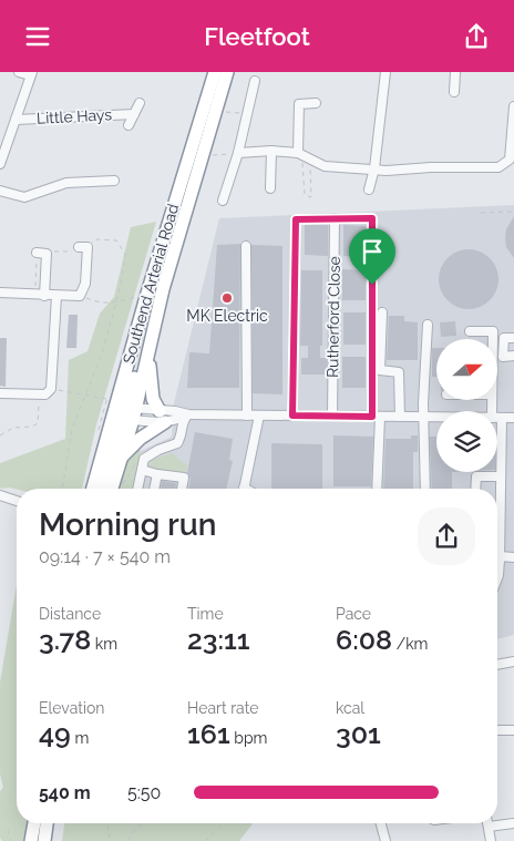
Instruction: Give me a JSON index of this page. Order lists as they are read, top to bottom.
{
  "streets": {
    "highway": ["Southend Arterial Road"],
    "street": ["Little Hays", "Rutherford Close"]
  },
  "places": ["MK Electric"],
  "north": "right",
  "page": {
    "header": "Fleetfoot",
    "heading": ["Morning run", "09:14 · 7 × 540 m"],
    "stats": [
      ["Distance", "3.78 km"],
      ["Time", "23:11"],
      ["Pace", "6:08 /km"],
      ["Elevation", "49 m"],
      ["Heart rate", "161 bpm"],
      ["kcal", "301"]
    ],
    "list": [
      {
        "name": "540 m",
        "note": "5:50"
      }
    ]
  }
}
